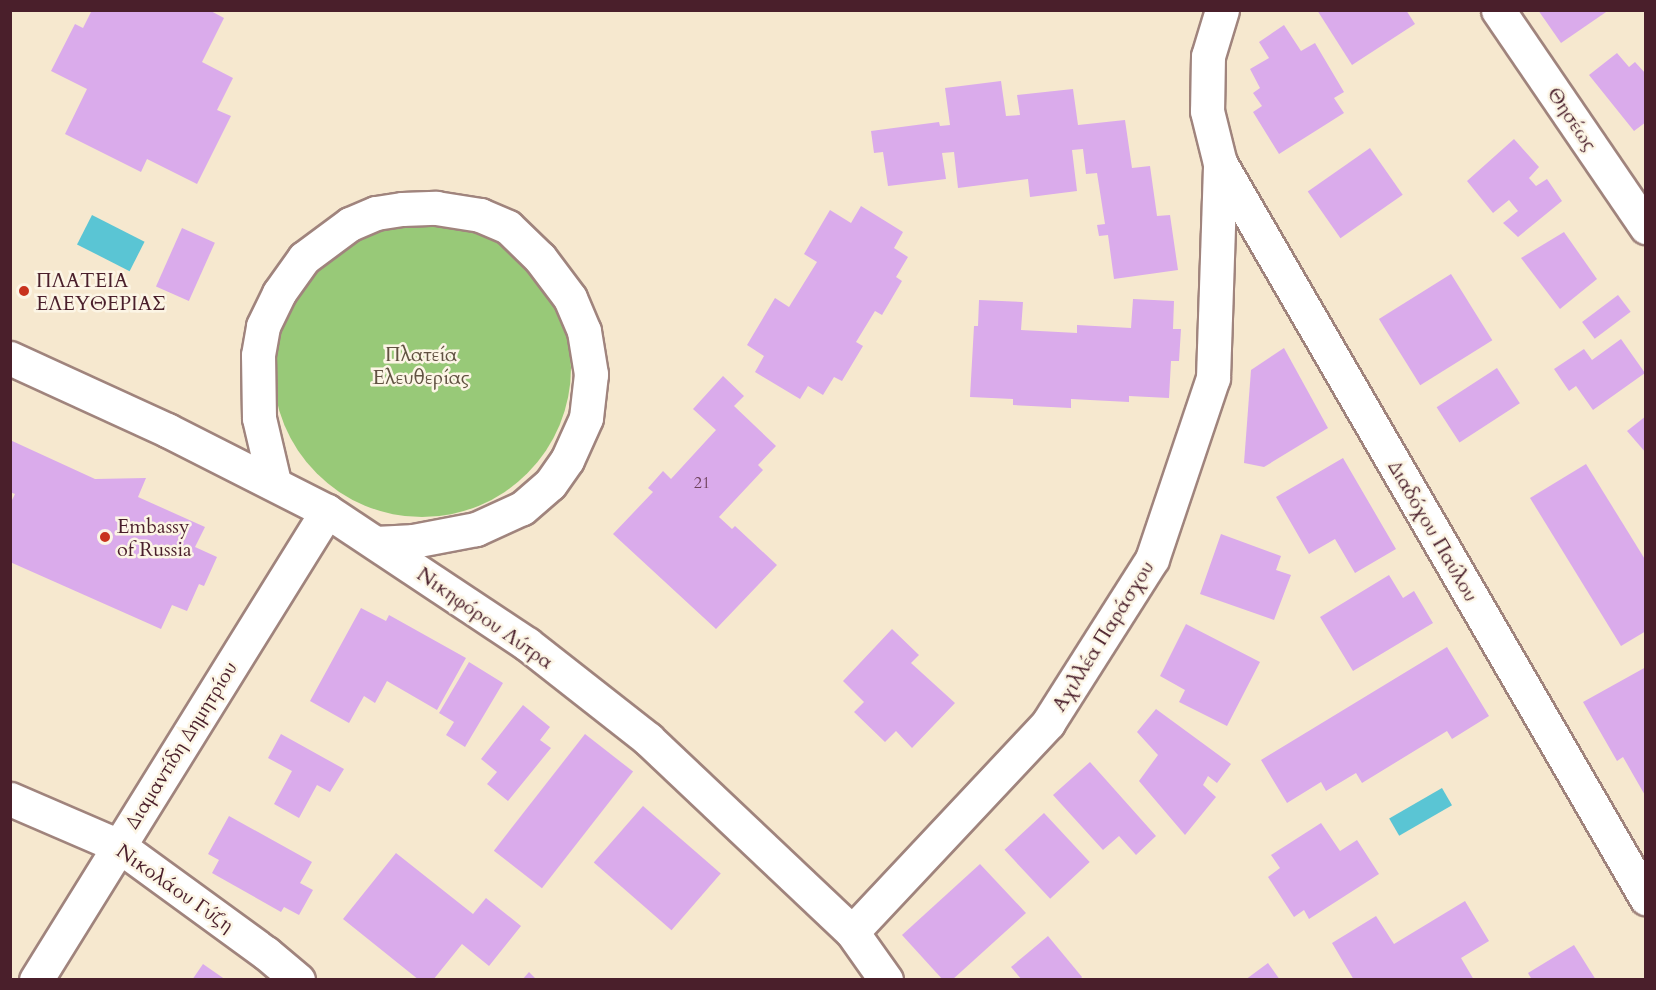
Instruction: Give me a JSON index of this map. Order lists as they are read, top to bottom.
{
  "streets": {
    "street": [
      "Θησέως",
      "Διαδόχου Παύλου",
      "Νικηφόρου Λύτρα",
      "Αχιλλέα Παράσχου",
      "Διαμαντίδη Δημητρίου",
      "Νικολάου Γύζη"
    ]
  },
  "crossings": [
    ["Διαδόχου Παύλου", "Αχιλλέα Παράσχου"],
    ["Νικηφόρου Λύτρα", "Αχιλλέα Παράσχου"],
    ["Νικηφόρου Λύτρα", "Διαμαντίδη Δημητρίου"],
    ["Διαμαντίδη Δημητρίου", "Νικολάου Γύζη"]
  ],
  "parks": ["Πλατεία Ελευθερίας"],
  "places": ["ΠΛΑΤΕΙΑ ΕΛΕΥΘΕΡΙΑΣ", "Embassy of Russia"],
  "house_numbers": ["21"]
}
